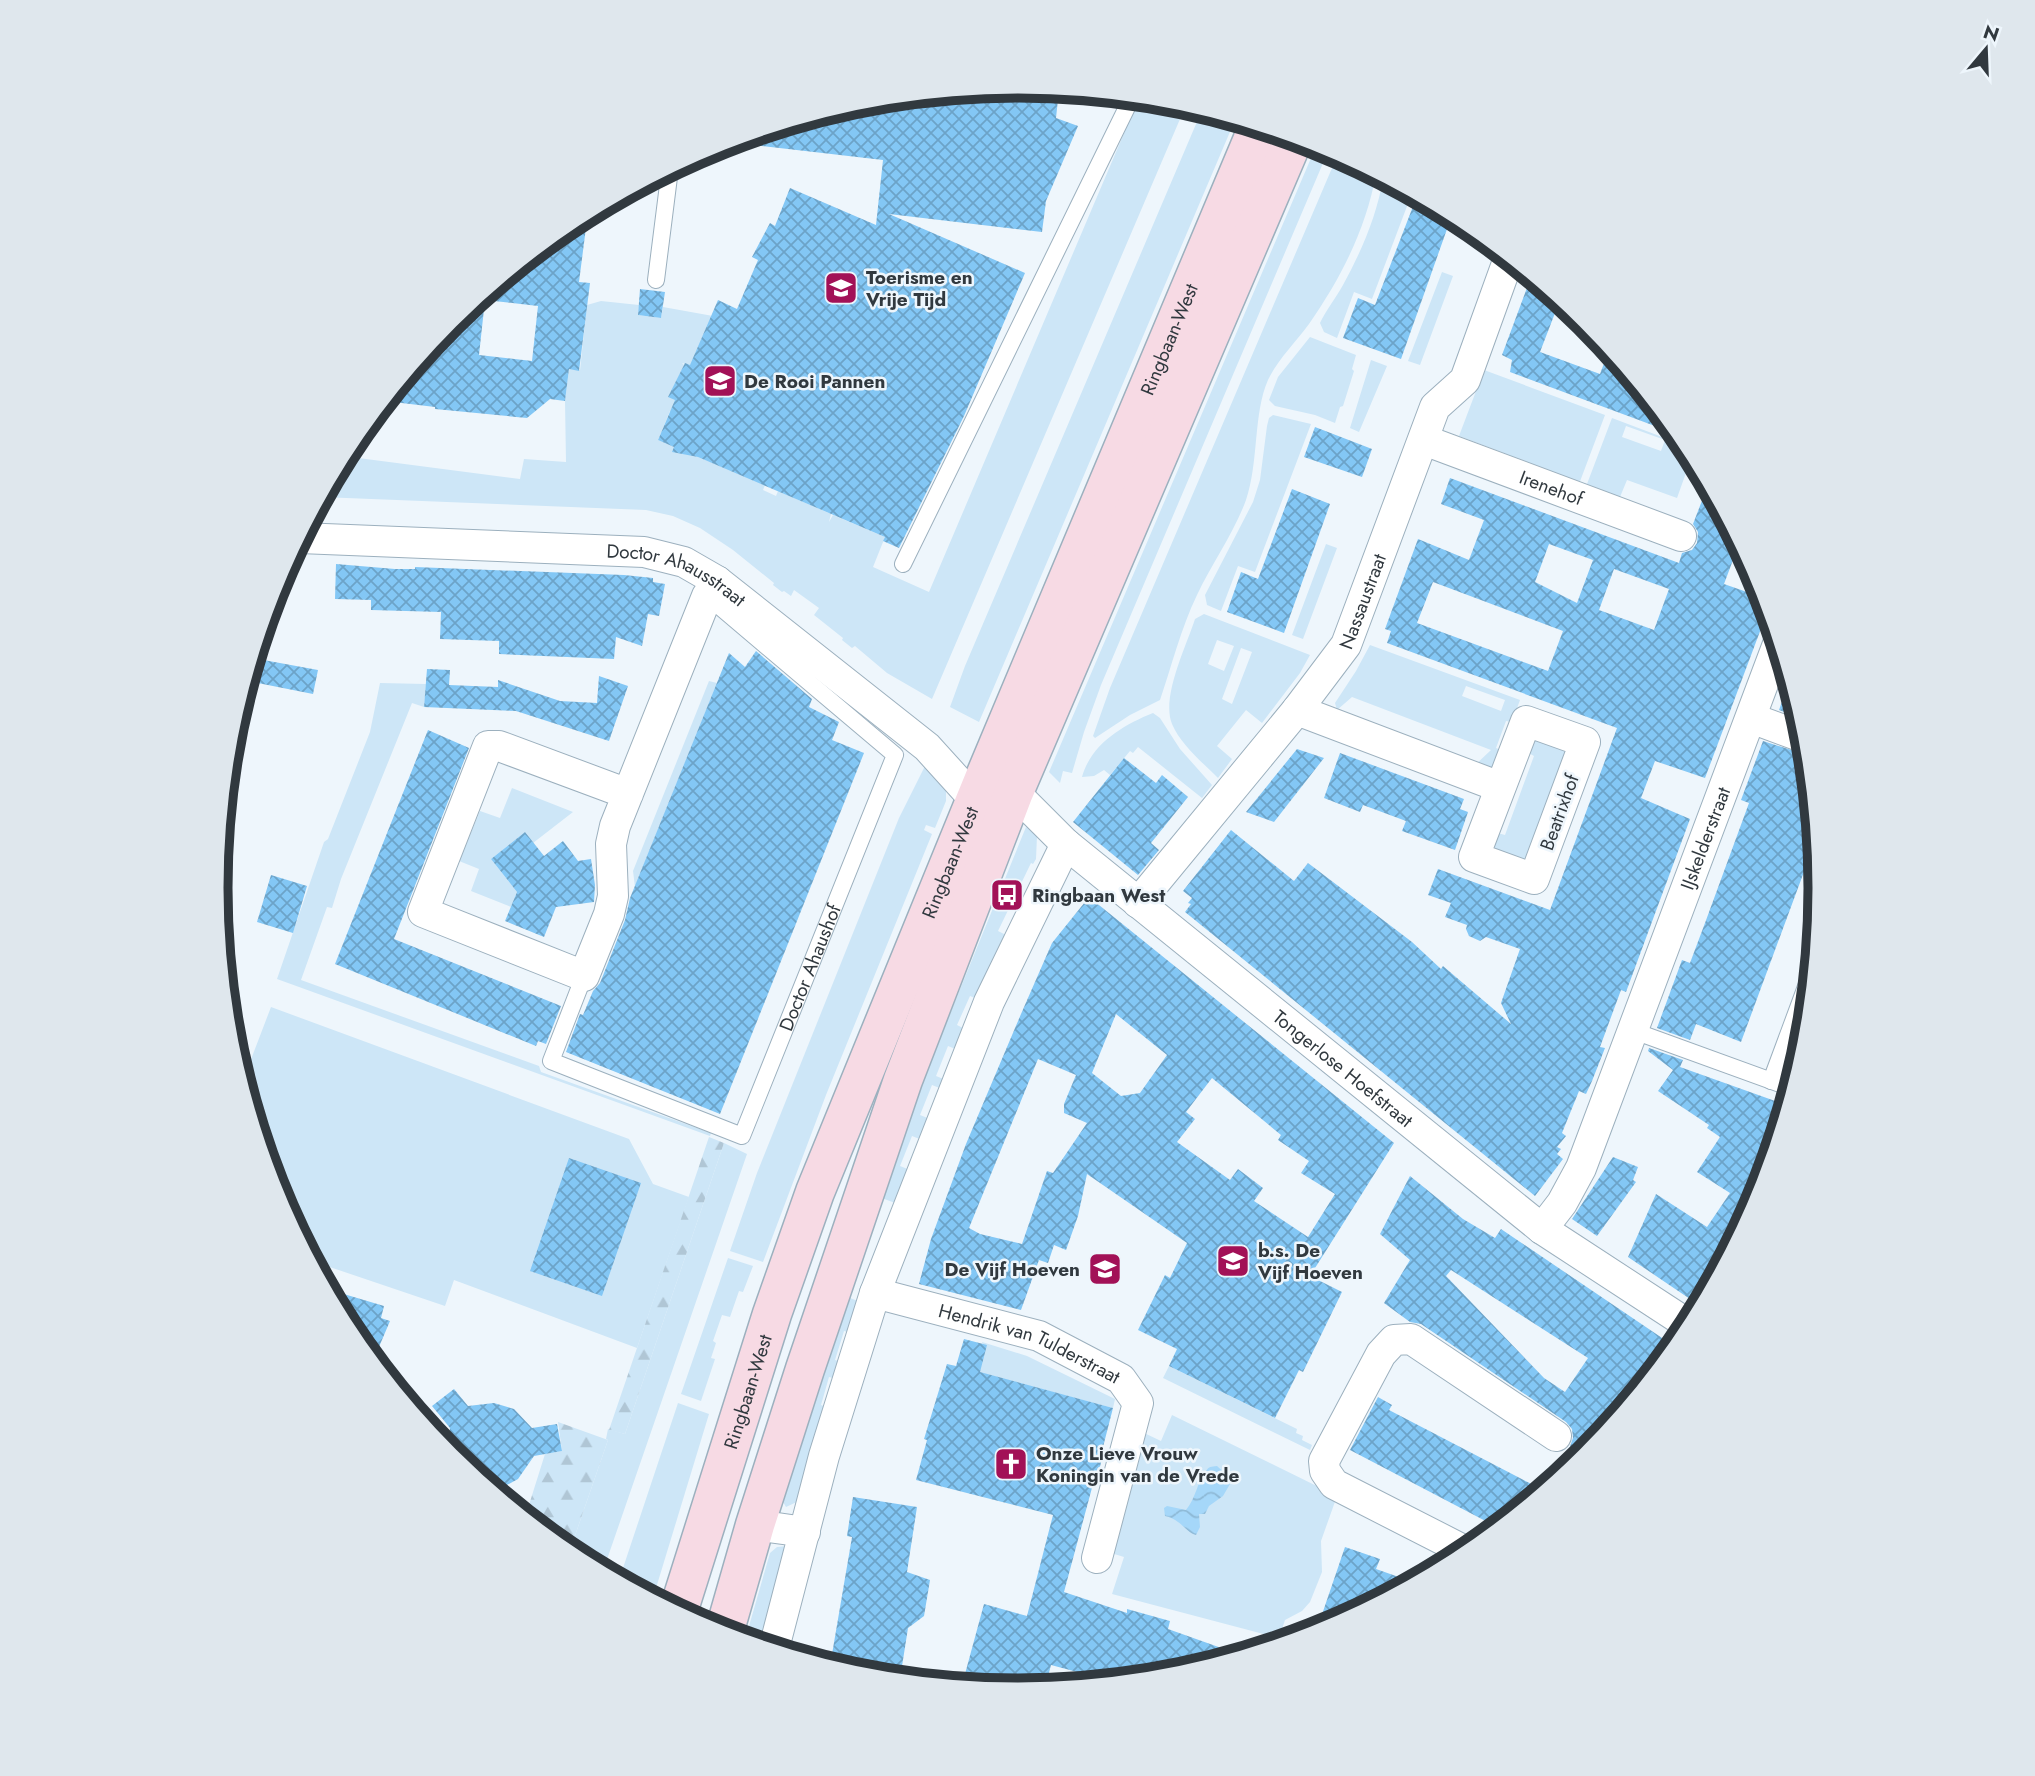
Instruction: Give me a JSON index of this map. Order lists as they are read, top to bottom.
{
  "streets": {
    "main road": ["Ringbaan-West"],
    "street": [
      "Irenehof",
      "Doctor Ahausstraat",
      "Nassaustraat",
      "Beatrixhof",
      "IJskelderstraat",
      "Doctor Ahaushof",
      "Tongerlose Hoefstraat",
      "Hendrik van Tulderstraat"
    ]
  },
  "crossings": [
    ["Ringbaan-West", "Doctor Ahausstraat"],
    ["Ringbaan-West", "Tongerlose Hoefstraat"],
    ["Irenehof", "Nassaustraat"],
    ["Doctor Ahausstraat", "Doctor Ahaushof"],
    ["Nassaustraat", "Tongerlose Hoefstraat"],
    ["IJskelderstraat", "Tongerlose Hoefstraat"]
  ],
  "places": {
    "school or university": [
      "Toerisme en Vrije Tijd",
      "De Rooi Pannen",
      "b.s. De Vijf Hoeven",
      "De Vijf Hoeven"
    ],
    "bus stop": ["Ringbaan West"],
    "church": ["Onze Lieve Vrouw Koningin van de Vrede"]
  },
  "north": "top"
}
